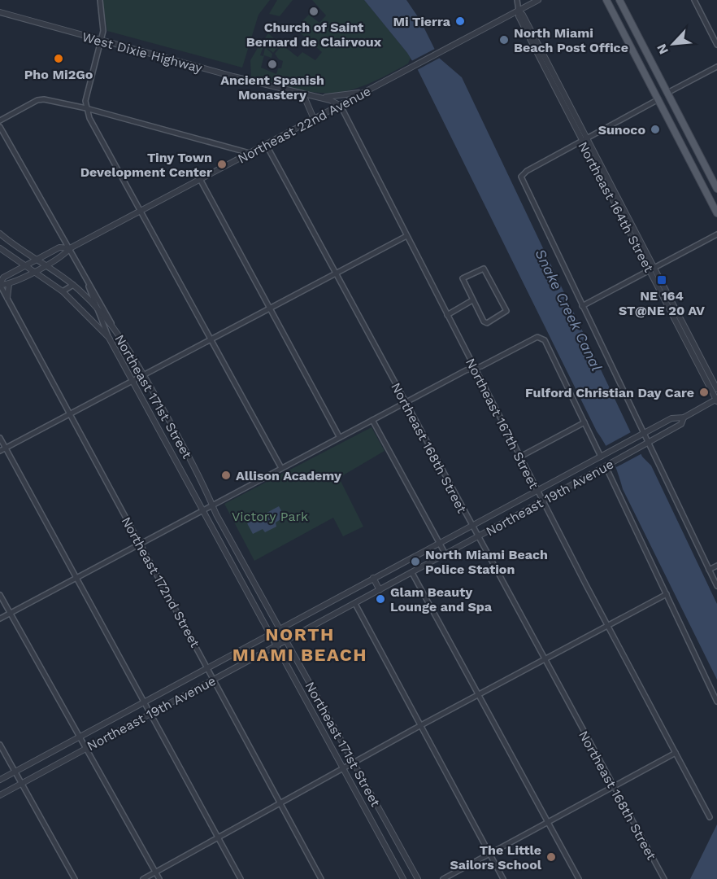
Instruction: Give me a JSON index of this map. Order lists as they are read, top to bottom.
{
  "streets": {
    "street": [
      "West Dixie Highway",
      "Northeast 22nd Avenue",
      "Northeast 164th Street",
      "Northeast 171st Street",
      "Northeast 167th Street",
      "Northeast 168th Street",
      "Northeast 19th Avenue",
      "Northeast 172nd Street"
    ]
  },
  "crossings": [
    ["West Dixie Highway", "Northeast 22nd Avenue"],
    ["West Dixie Highway", "Northeast 167th Street"],
    ["Northeast 22nd Avenue", "Northeast 164th Street"],
    ["Northeast 22nd Avenue", "Northeast 171st Street"],
    ["Northeast 22nd Avenue", "Northeast 167th Street"],
    ["Northeast 22nd Avenue", "Northeast 168th Street"],
    ["Northeast 22nd Avenue", "Northeast 172nd Street"],
    ["Northeast 164th Street", "Northeast 19th Avenue"],
    ["Northeast 171st Street", "Northeast 19th Avenue"],
    ["Northeast 167th Street", "Northeast 19th Avenue"],
    ["Northeast 168th Street", "Northeast 19th Avenue"],
    ["Northeast 19th Avenue", "Northeast 172nd Street"]
  ],
  "districts": ["NORTH MIAMI BEACH"],
  "water": ["Snake Creek Canal"],
  "parks": ["Victory Park"],
  "places": {
    "other": [
      "Church of Saint Bernard de Clairvoux",
      "Mi Tierra",
      "North Miami Beach Post Office",
      "Pho Mi2Go",
      "Ancient Spanish Monastery",
      "Sunoco",
      "Tiny Town Development Center",
      "Fulford Christian Day Care",
      "Allison Academy",
      "North Miami Beach Police Station",
      "Glam Beauty Lounge and Spa",
      "The Little Sailors School"
    ],
    "transit": ["NE 164 ST@NE 20 AV"]
  },
  "north": "bottom left"
}
